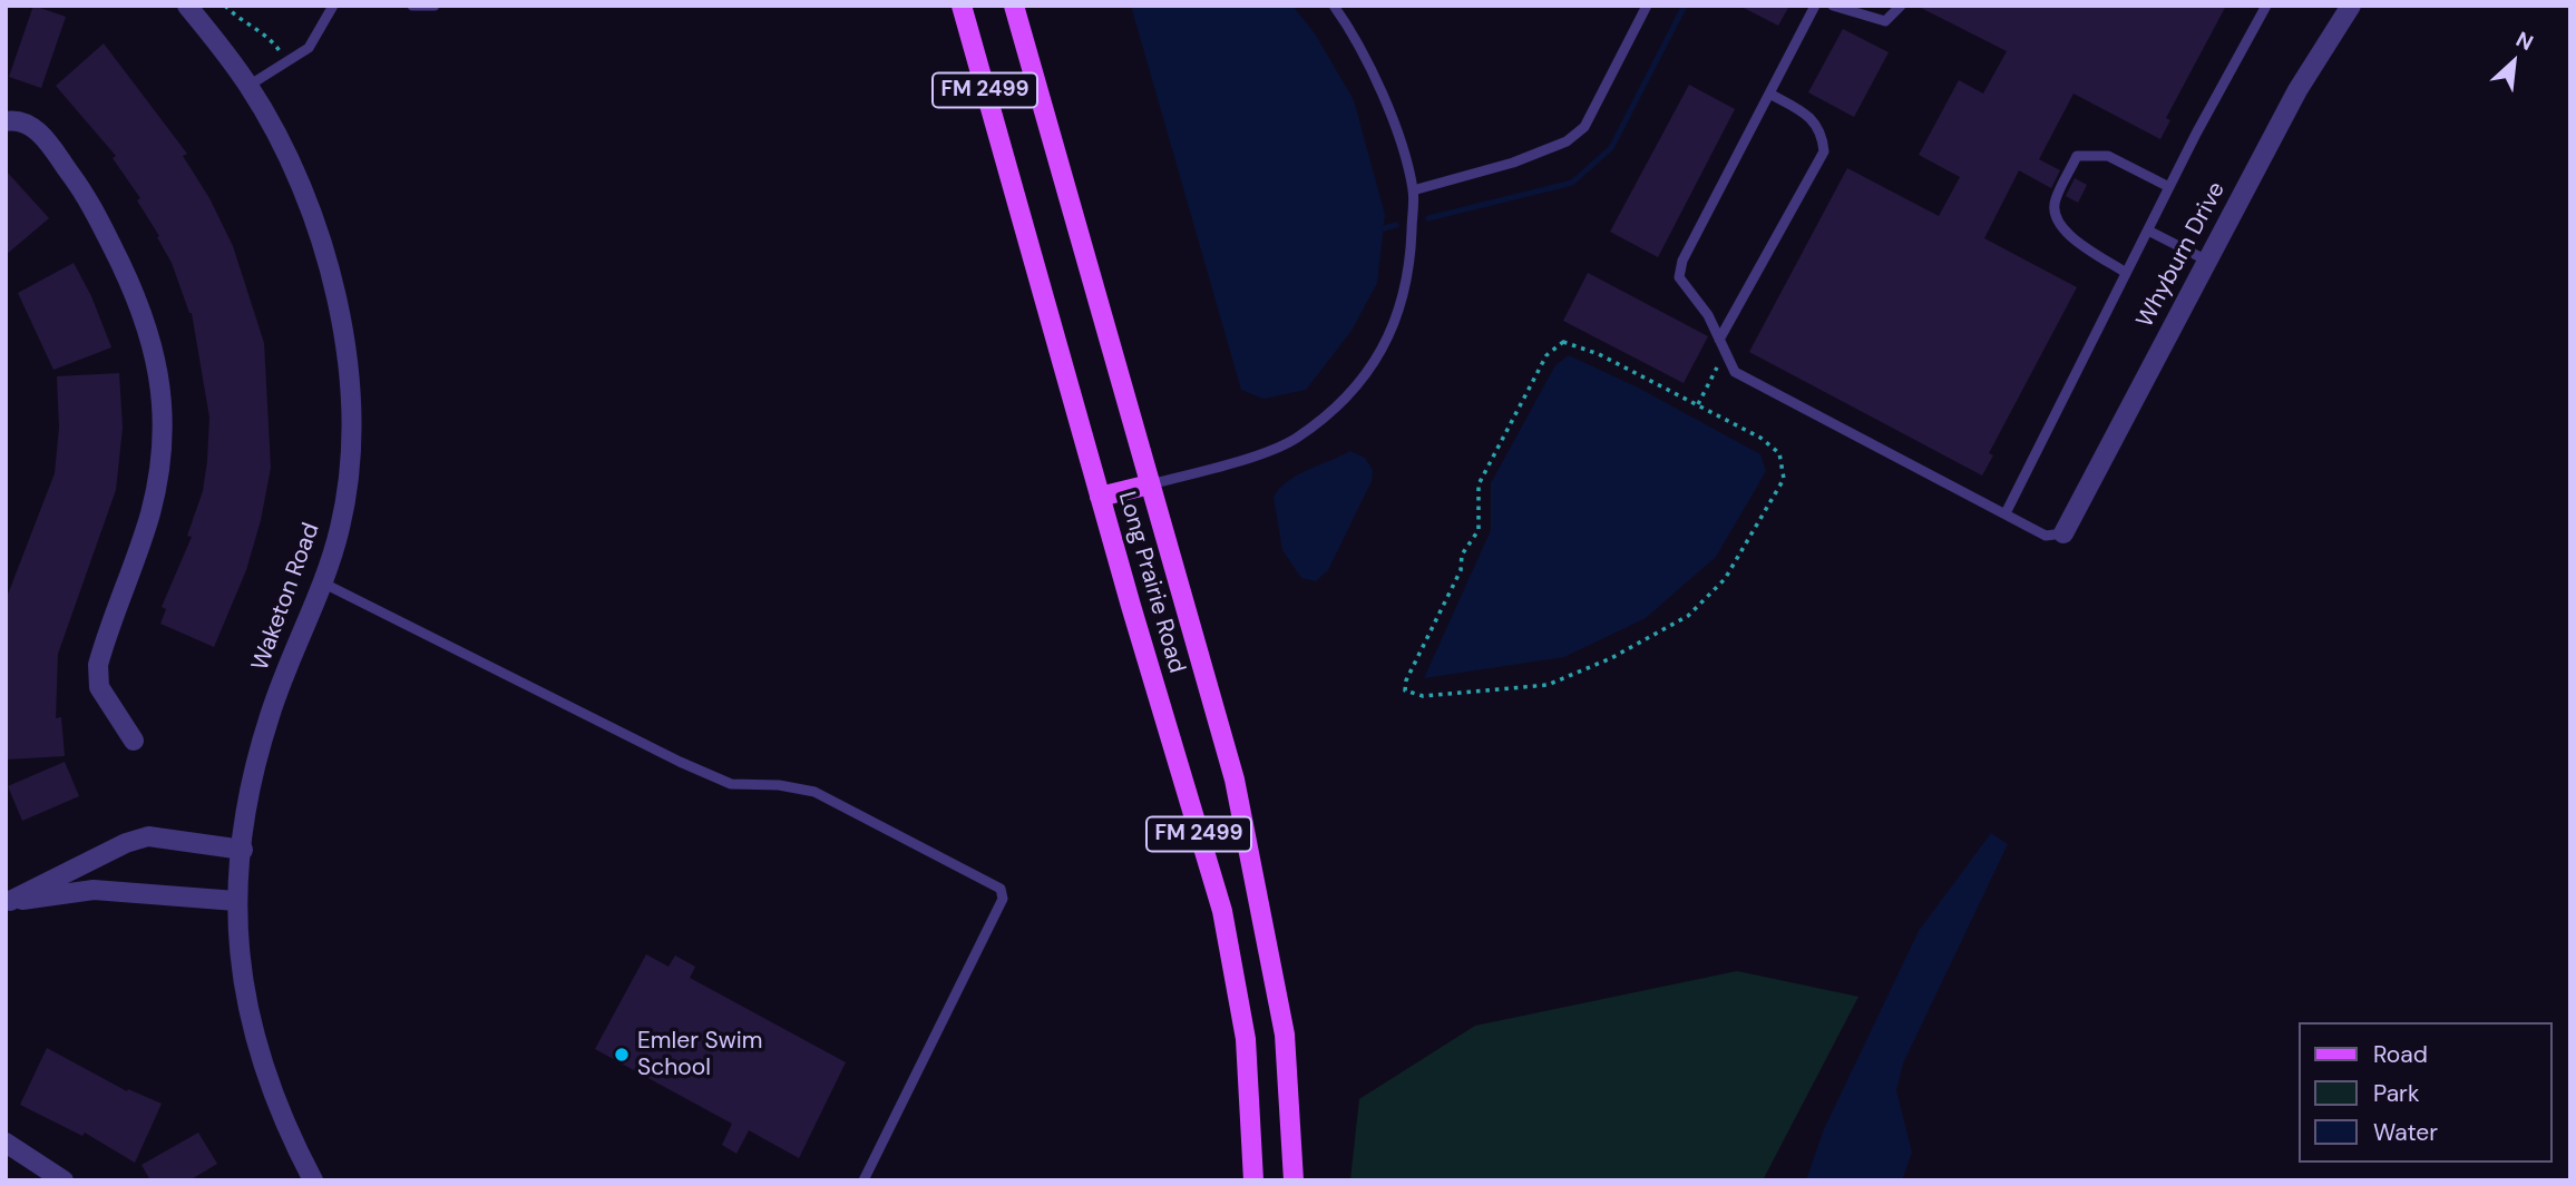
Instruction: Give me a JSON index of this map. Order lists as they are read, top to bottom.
{
  "streets": {
    "main road": ["FM 2499", "Long Prairie Road"],
    "street": ["Whyburn Drive", "Waketon Road"]
  },
  "places": ["Emler Swim School"],
  "legend": ["Road", "Park", "Water"],
  "north": "top right"
}
